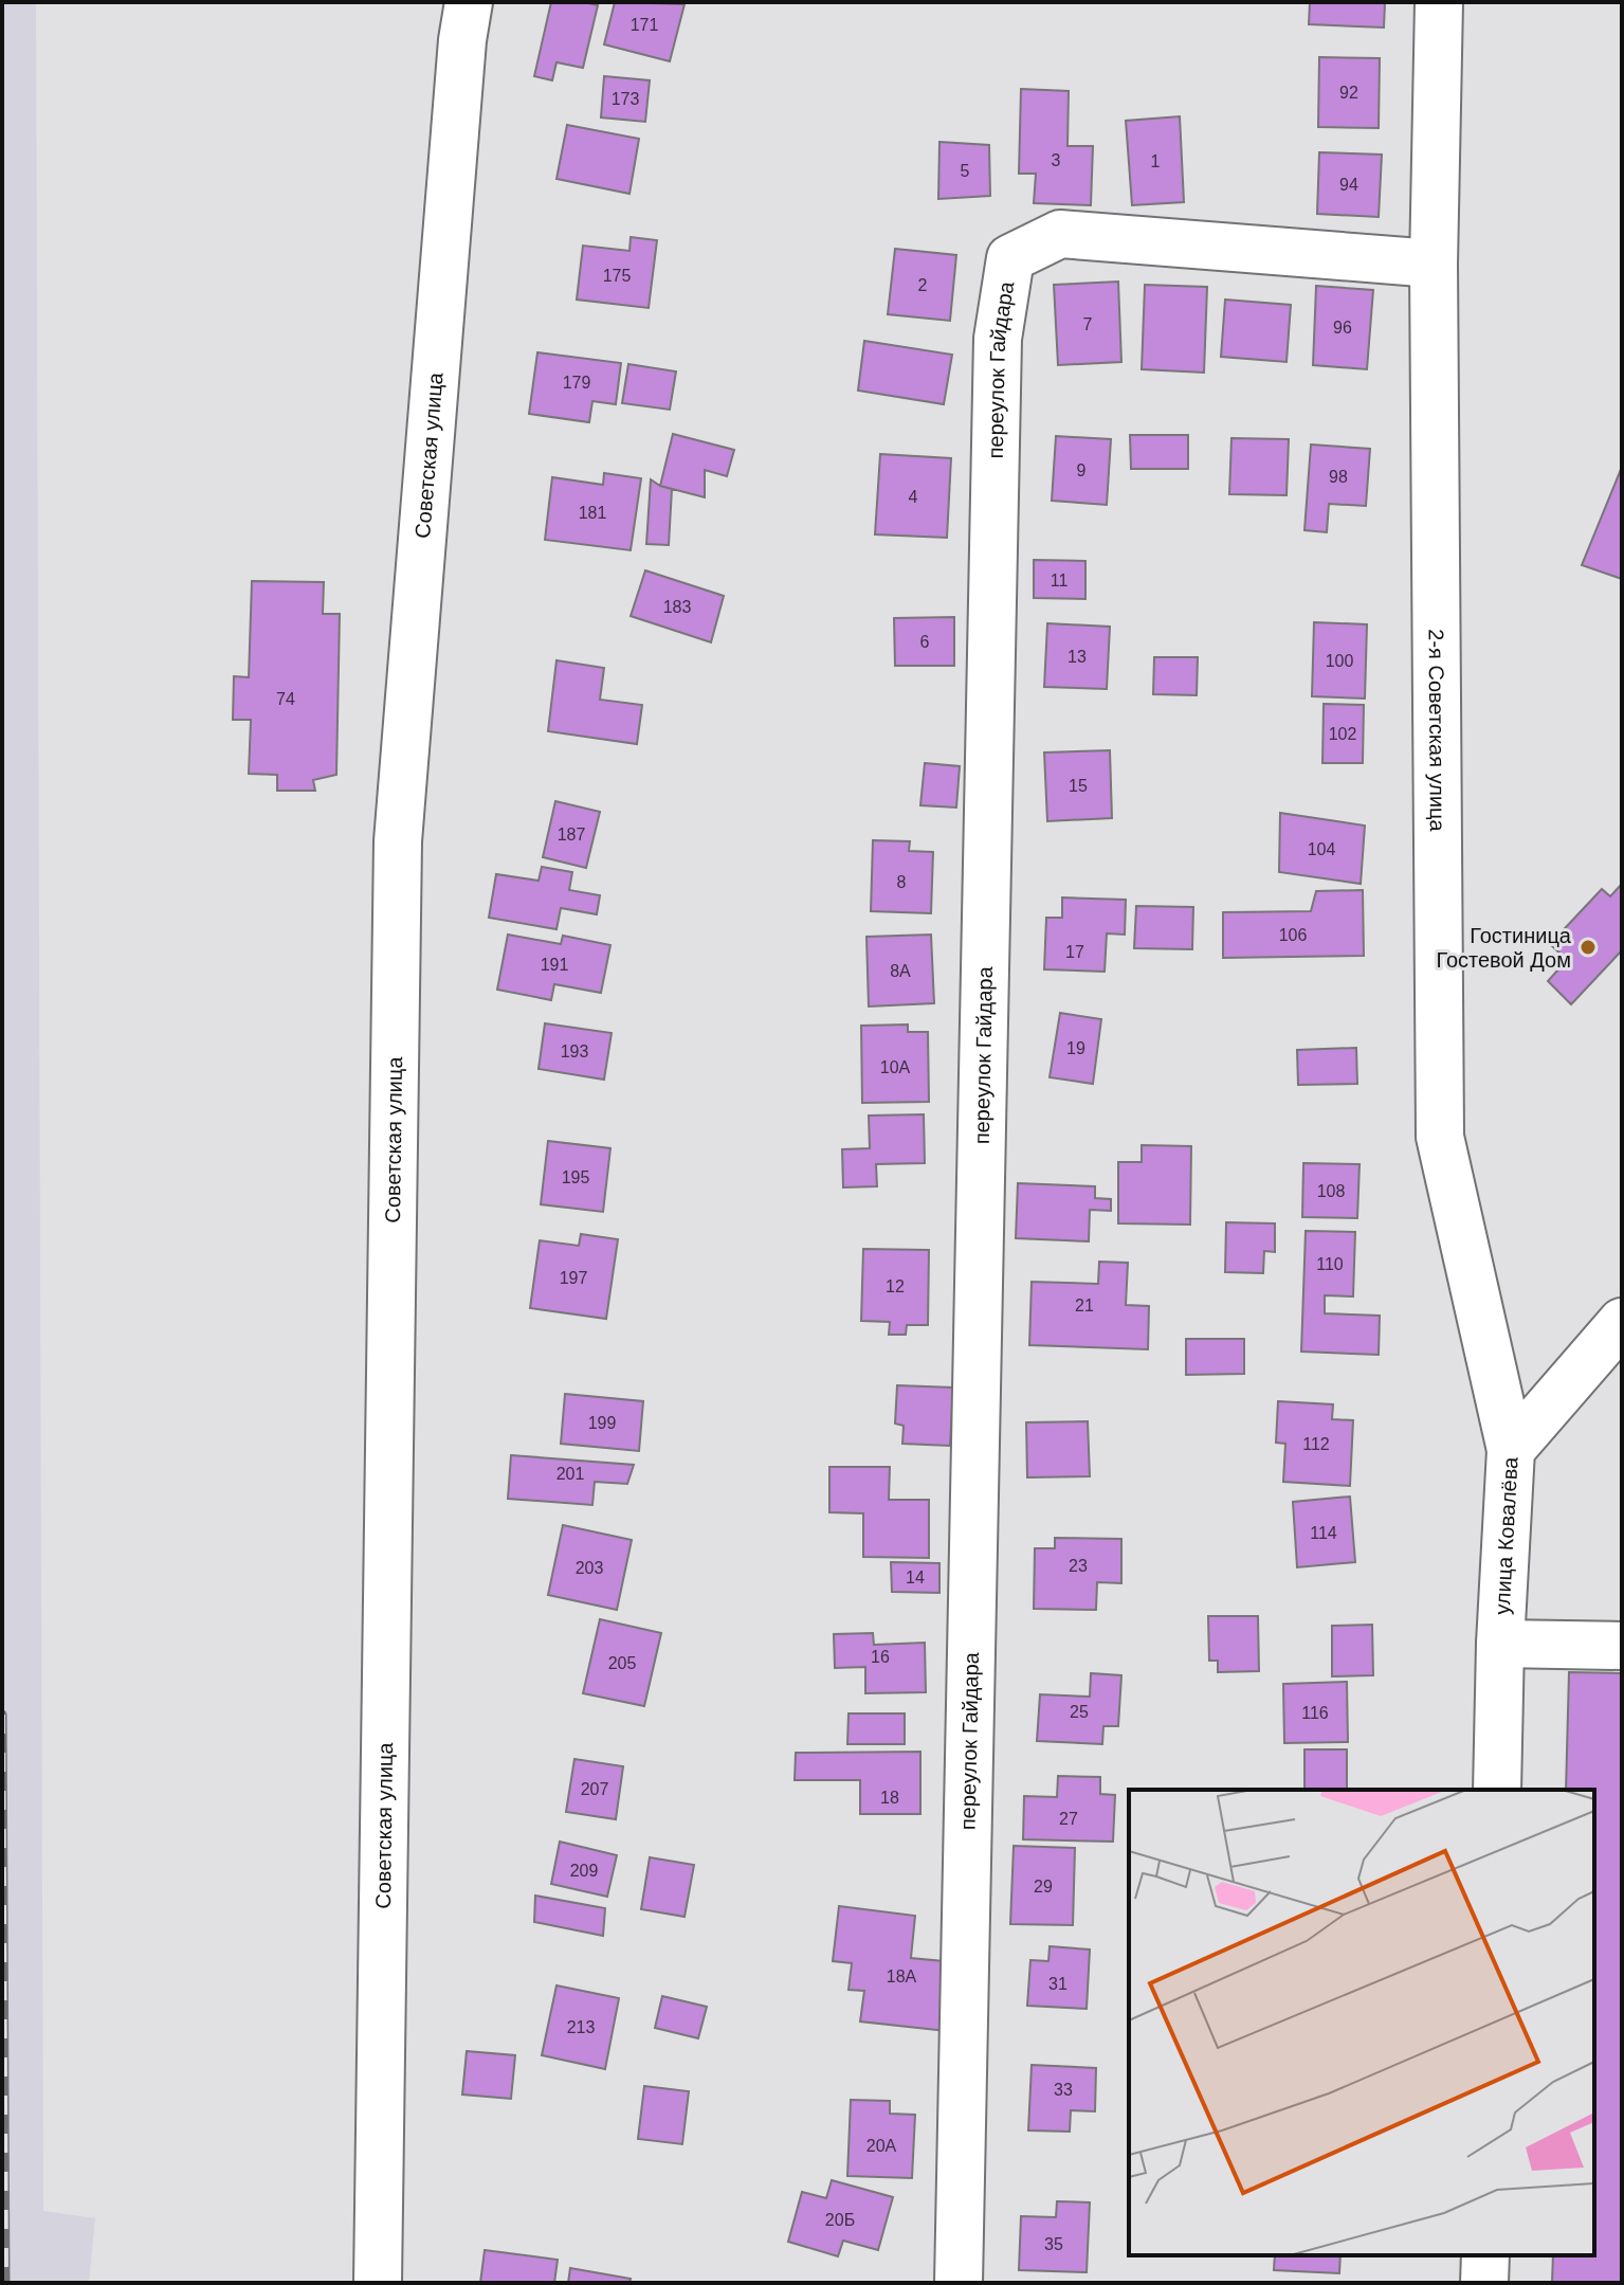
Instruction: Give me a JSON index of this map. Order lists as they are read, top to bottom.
{
  "streets": {
    "street": [
      "переулок Гайдара",
      "Советская улица",
      "2-я Советская улица",
      "улица Ковалёва"
    ]
  },
  "crossings": [
    ["переулок Гайдара", "2-я Советская улица"],
    ["2-я Советская улица", "улица Ковалёва"]
  ],
  "places": ["Гостиница Гостевой Дом"],
  "house_numbers": [
    "171",
    "92",
    "173",
    "3",
    "1",
    "5",
    "94",
    "175",
    "2",
    "7",
    "96",
    "179",
    "9",
    "98",
    "4",
    "181",
    "11",
    "183",
    "6",
    "13",
    "100",
    "74",
    "102",
    "15",
    "187",
    "104",
    "8",
    "106",
    "17",
    "191",
    "8А",
    "19",
    "193",
    "10А",
    "195",
    "108",
    "110",
    "197",
    "12",
    "21",
    "199",
    "112",
    "201",
    "114",
    "23",
    "203",
    "14",
    "16",
    "205",
    "25",
    "116",
    "207",
    "18",
    "27",
    "209",
    "29",
    "18А",
    "31",
    "213",
    "33",
    "20А",
    "20Б",
    "35"
  ]
}
